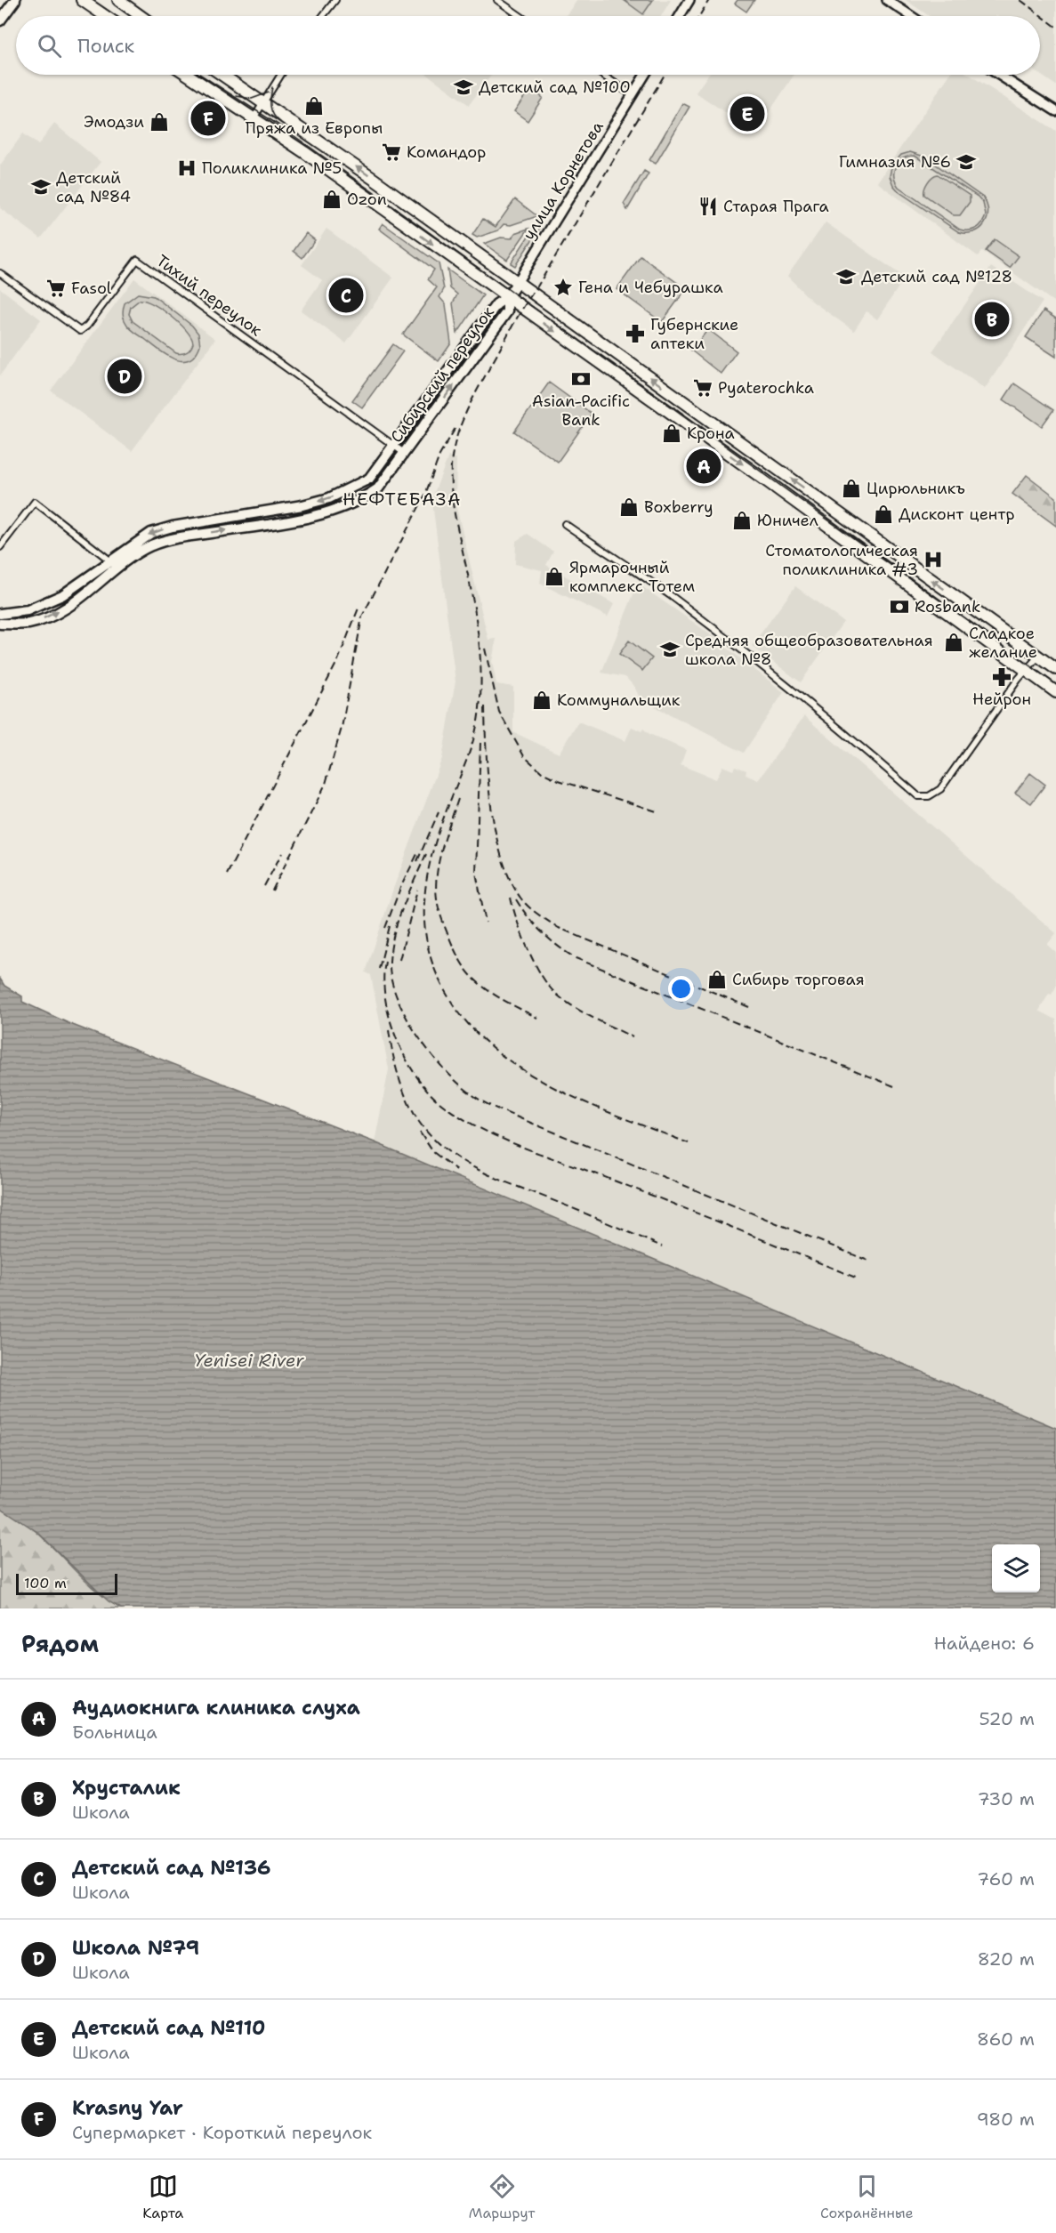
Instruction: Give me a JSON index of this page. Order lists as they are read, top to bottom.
{
  "streets": {
    "main road": ["улица Корнетова", "Сибирский переулок"],
    "street": ["Тихий переулок"]
  },
  "crossings": [
    ["Тихий переулок", "Сибирский переулок"]
  ],
  "districts": ["НЕФТЕБАЗА"],
  "water": ["Yenisei River"],
  "places": {
    "school or university": [
      "Детский сад №100",
      "Гимназия №6",
      "Детский сад №84",
      "Детский сад №128",
      "Средняя общеобразовательная школа №8"
    ],
    "shop": [
      "Пряжа из Европы",
      "Эмодзи",
      "Ozon",
      "Крона",
      "Цирюльникъ",
      "Boxberry",
      "Дисконт центр",
      "Юничел",
      "Ярмарочный комплекс Тотем",
      "Сладкое желание",
      "Коммунальщик",
      "Сибирь торговая"
    ],
    "supermarket": ["Командор", "Fasol", "Pyaterochka"],
    "hospital": ["Поликлиника №5", "Стоматологическая поликлиника #3"],
    "restaurant": ["Старая Прага"],
    "place": ["Гена и Чебурашка"],
    "pharmacy": ["Губернские аптеки", "Нейрон"],
    "bank": ["Asian-Pacific Bank", "Rosbank"]
  },
  "scale_bar": "100 m",
  "page": {
    "search": "Поиск",
    "pins": [
      "E",
      "F",
      "C",
      "B",
      "D",
      "A"
    ],
    "scale": "100 m",
    "heading": ["Рядом", "Найдено: 6"],
    "list": [
      {
        "mark": "A",
        "name": "Аудиокнига клиника слуха",
        "note": "Больница",
        "value": "520 m"
      },
      {
        "mark": "B",
        "name": "Хрусталик",
        "note": "Школа",
        "value": "730 m"
      },
      {
        "mark": "C",
        "name": "Детский сад №136",
        "note": "Школа",
        "value": "760 m"
      },
      {
        "mark": "D",
        "name": "Школа №79",
        "note": "Школа",
        "value": "820 m"
      },
      {
        "mark": "E",
        "name": "Детский сад №110",
        "note": "Школа",
        "value": "860 m"
      },
      {
        "mark": "F",
        "name": "Krasny Yar",
        "note": "Супермаркет · Короткий переулок",
        "value": "980 m"
      }
    ],
    "nav": ["Карта", "Маршрут", "Сохранённые"]
  }
}
